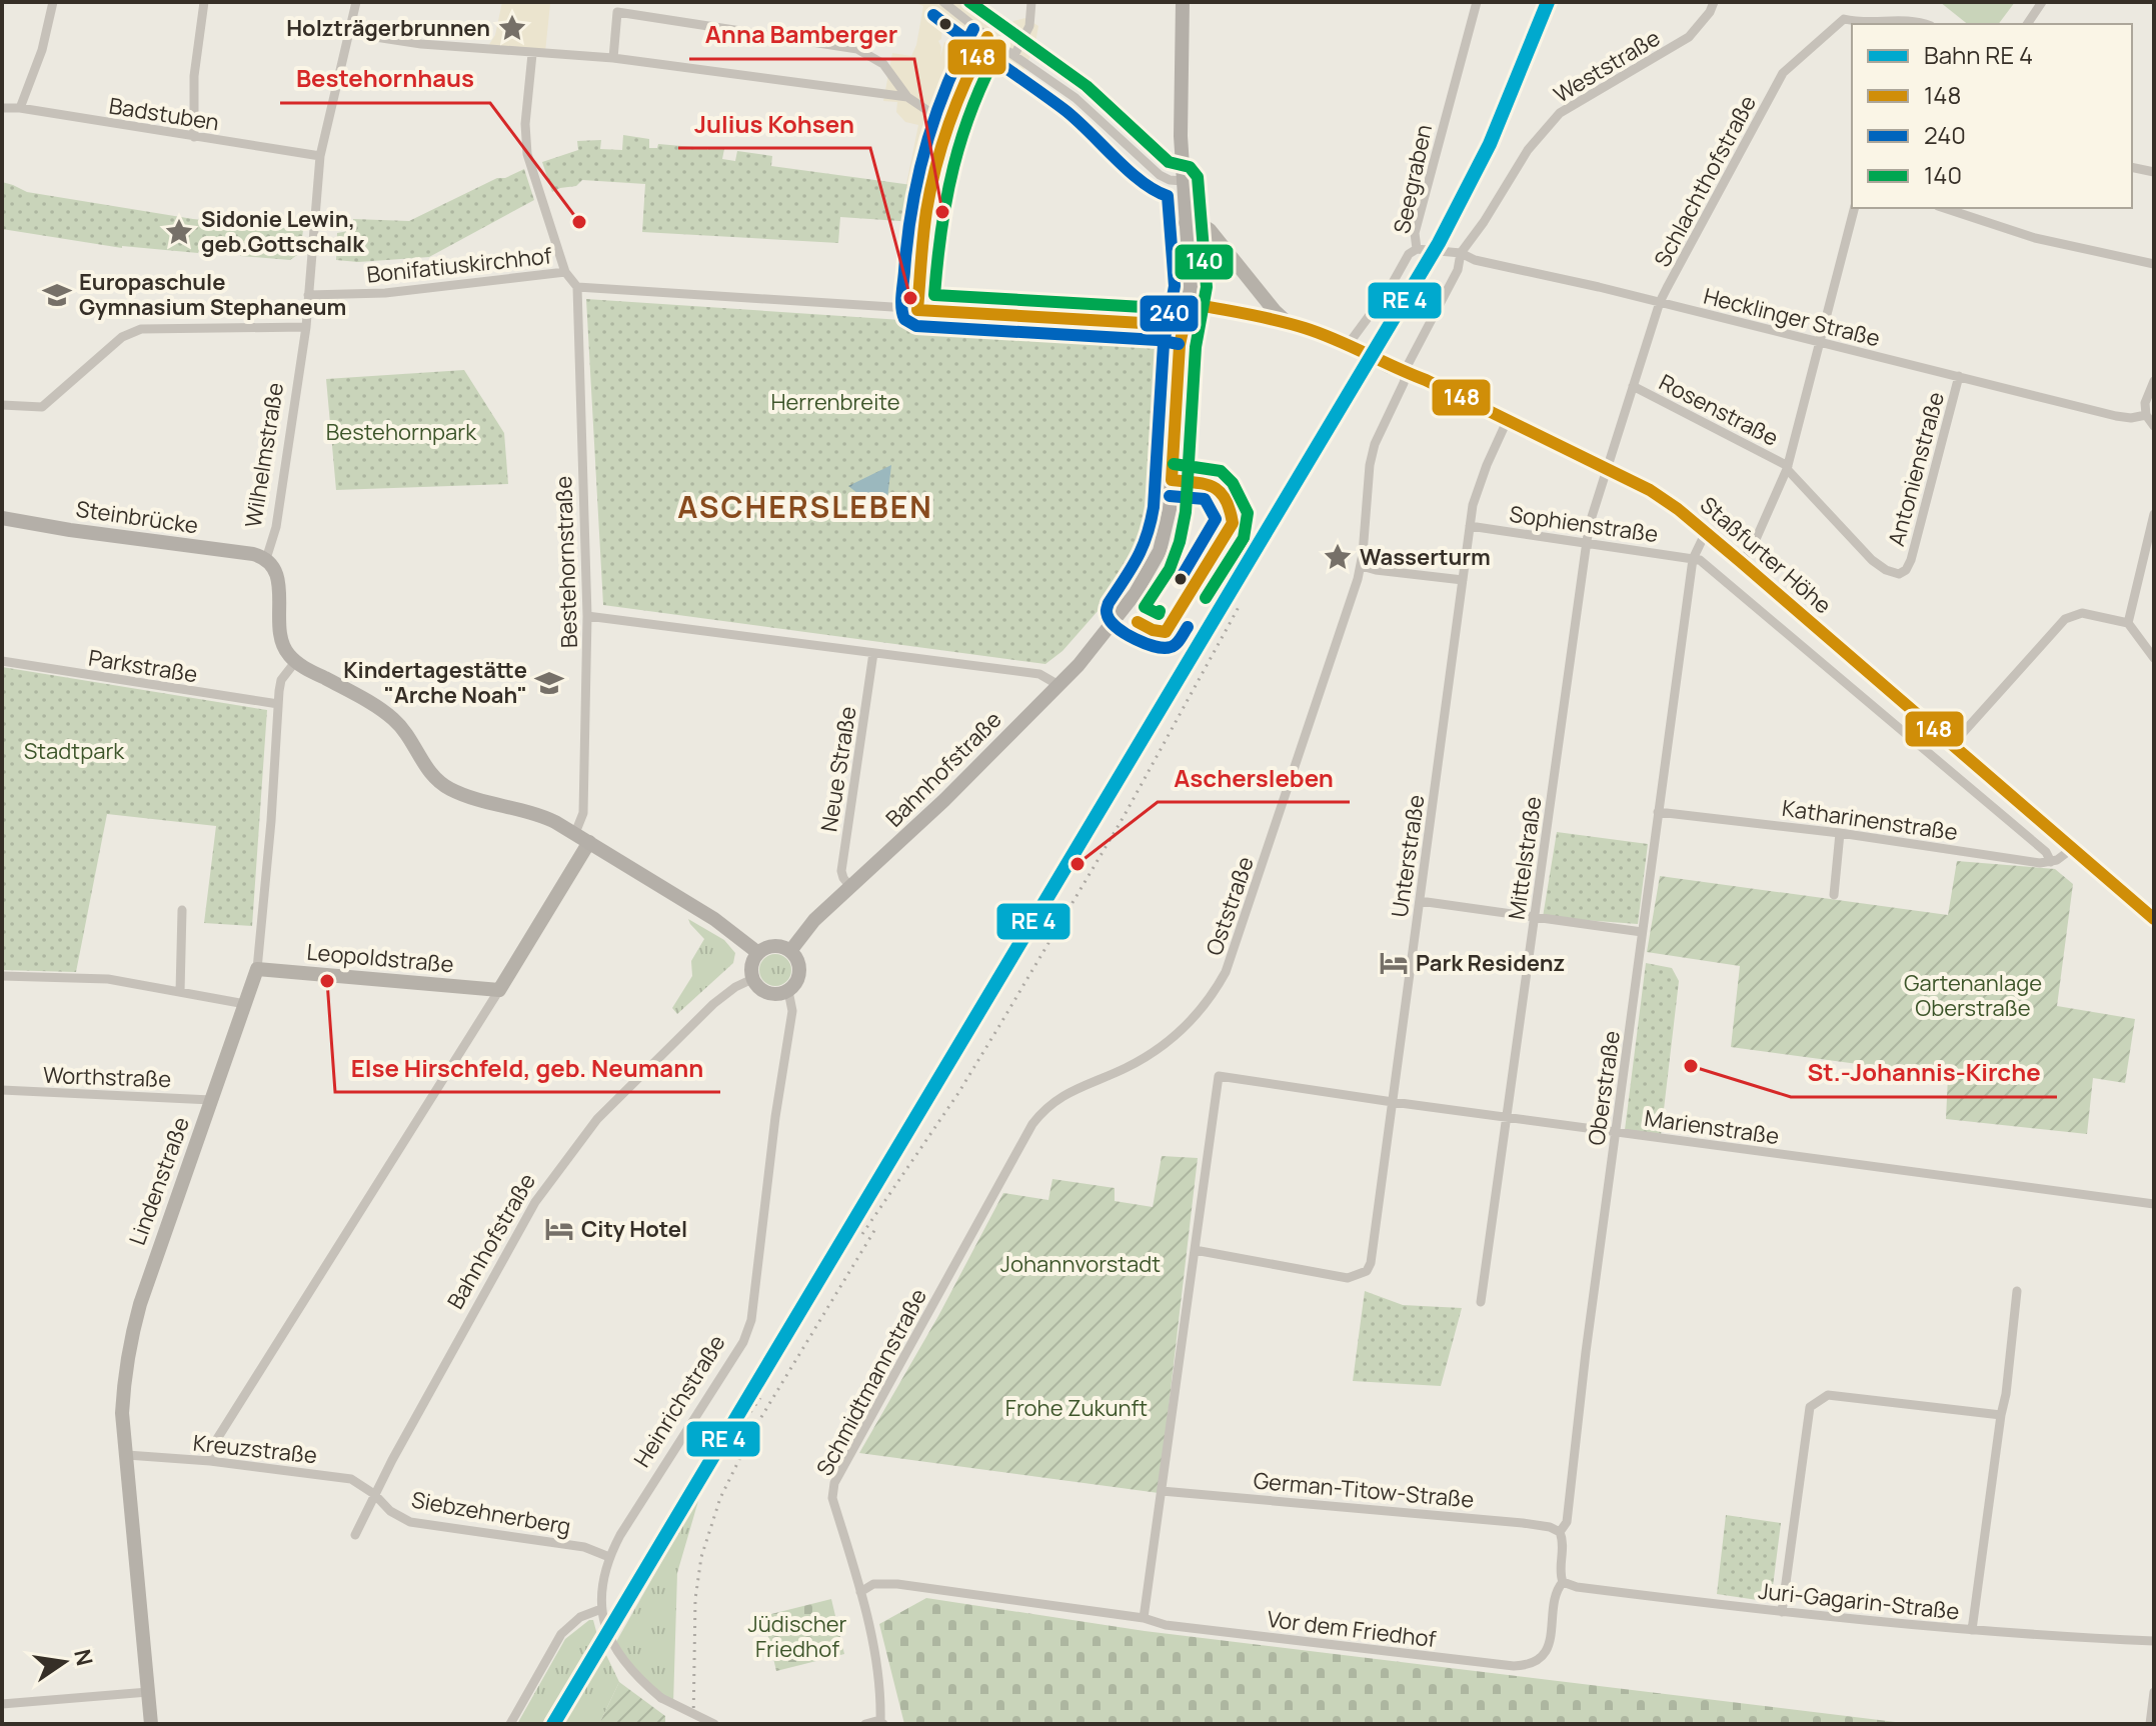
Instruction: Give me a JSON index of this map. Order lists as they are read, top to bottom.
{
  "streets": {
    "main road": [
      "Wilhelmstraße",
      "Steinbrücke",
      "Staßfurter Höhe",
      "Bahnhofstraße",
      "Leopoldstraße",
      "Lindenstraße"
    ],
    "street": [
      "Weststraße",
      "Badstuben",
      "Seegraben",
      "Schlachthofstraße",
      "Bonifatiuskirchhof",
      "Hecklinger Straße",
      "Rosenstraße",
      "Antonienstraße",
      "Sophienstraße",
      "Bestehornstraße",
      "Parkstraße",
      "Neue Straße",
      "Katharinenstraße",
      "Unterstraße",
      "Mittelstraße",
      "Oststraße",
      "Worthstraße",
      "Oberstraße",
      "Marienstraße",
      "Schmidtmannstraße",
      "Heinrichstraße",
      "Kreuzstraße",
      "German-Titow-Straße",
      "Siebzehnerberg",
      "Juri-Gagarin-Straße",
      "Vor dem Friedhof"
    ]
  },
  "crossings": [
    ["Weststraße", "Hecklinger Straße"],
    ["Weststraße", "Staßfurter Höhe"],
    ["Weststraße", "Oststraße"],
    ["Badstuben", "Wilhelmstraße"],
    ["Seegraben", "Hecklinger Straße"],
    ["Seegraben", "Staßfurter Höhe"],
    ["Schlachthofstraße", "Hecklinger Straße"],
    ["Schlachthofstraße", "Rosenstraße"],
    ["Schlachthofstraße", "Staßfurter Höhe"],
    ["Schlachthofstraße", "Mittelstraße"],
    ["Bonifatiuskirchhof", "Wilhelmstraße"],
    ["Hecklinger Straße", "Antonienstraße"],
    ["Rosenstraße", "Antonienstraße"],
    ["Wilhelmstraße", "Steinbrücke"],
    ["Wilhelmstraße", "Lindenstraße"],
    ["Sophienstraße", "Staßfurter Höhe"],
    ["Sophienstraße", "Unterstraße"],
    ["Sophienstraße", "Mittelstraße"],
    ["Sophienstraße", "Oberstraße"],
    ["Staßfurter Höhe", "Katharinenstraße"],
    ["Staßfurter Höhe", "Unterstraße"],
    ["Staßfurter Höhe", "Mittelstraße"],
    ["Staßfurter Höhe", "Oststraße"],
    ["Staßfurter Höhe", "Oberstraße"],
    ["Parkstraße", "Lindenstraße"],
    ["Neue Straße", "Bahnhofstraße"],
    ["Bahnhofstraße", "Heinrichstraße"],
    ["Bahnhofstraße", "Kreuzstraße"],
    ["Bahnhofstraße", "Siebzehnerberg"],
    ["Katharinenstraße", "Oberstraße"],
    ["Unterstraße", "Marienstraße"],
    ["Mittelstraße", "Marienstraße"],
    ["Oststraße", "Schmidtmannstraße"],
    ["Leopoldstraße", "Lindenstraße"],
    ["Worthstraße", "Lindenstraße"],
    ["Oberstraße", "Marienstraße"],
    ["Oberstraße", "German-Titow-Straße"],
    ["Oberstraße", "Juri-Gagarin-Straße"],
    ["Oberstraße", "Vor dem Friedhof"],
    ["Lindenstraße", "Kreuzstraße"],
    ["Schmidtmannstraße", "Vor dem Friedhof"],
    ["Heinrichstraße", "Siebzehnerberg"],
    ["Kreuzstraße", "Siebzehnerberg"]
  ],
  "districts": ["ASCHERSLEBEN"],
  "parks": [
    "Herrenbreite",
    "Bestehornpark",
    "Stadtpark",
    "Gartenanlage Oberstraße",
    "Johannvorstadt",
    "Frohe Zukunft",
    "Jüdischer Friedhof"
  ],
  "places": {
    "place": ["Holzträgerbrunnen", "Sidonie Lewin, geb.Gottschalk", "Wasserturm"],
    "other": [
      "Anna Bamberger",
      "Bestehornhaus",
      "Julius Kohsen",
      "Aschersleben",
      "Else Hirschfeld, geb. Neumann",
      "St.-Johannis-Kirche"
    ],
    "school or university": ["Europaschule Gymnasium Stephaneum", "Kindertagestätte \"Arche Noah\""],
    "hotel": ["Park Residenz", "City Hotel"]
  },
  "lines": ["transit line 140", "transit line 240", "transit line 148"],
  "legend": [
    "Bahn RE 4",
    "148",
    "240",
    "140"
  ],
  "north": "right"
}
